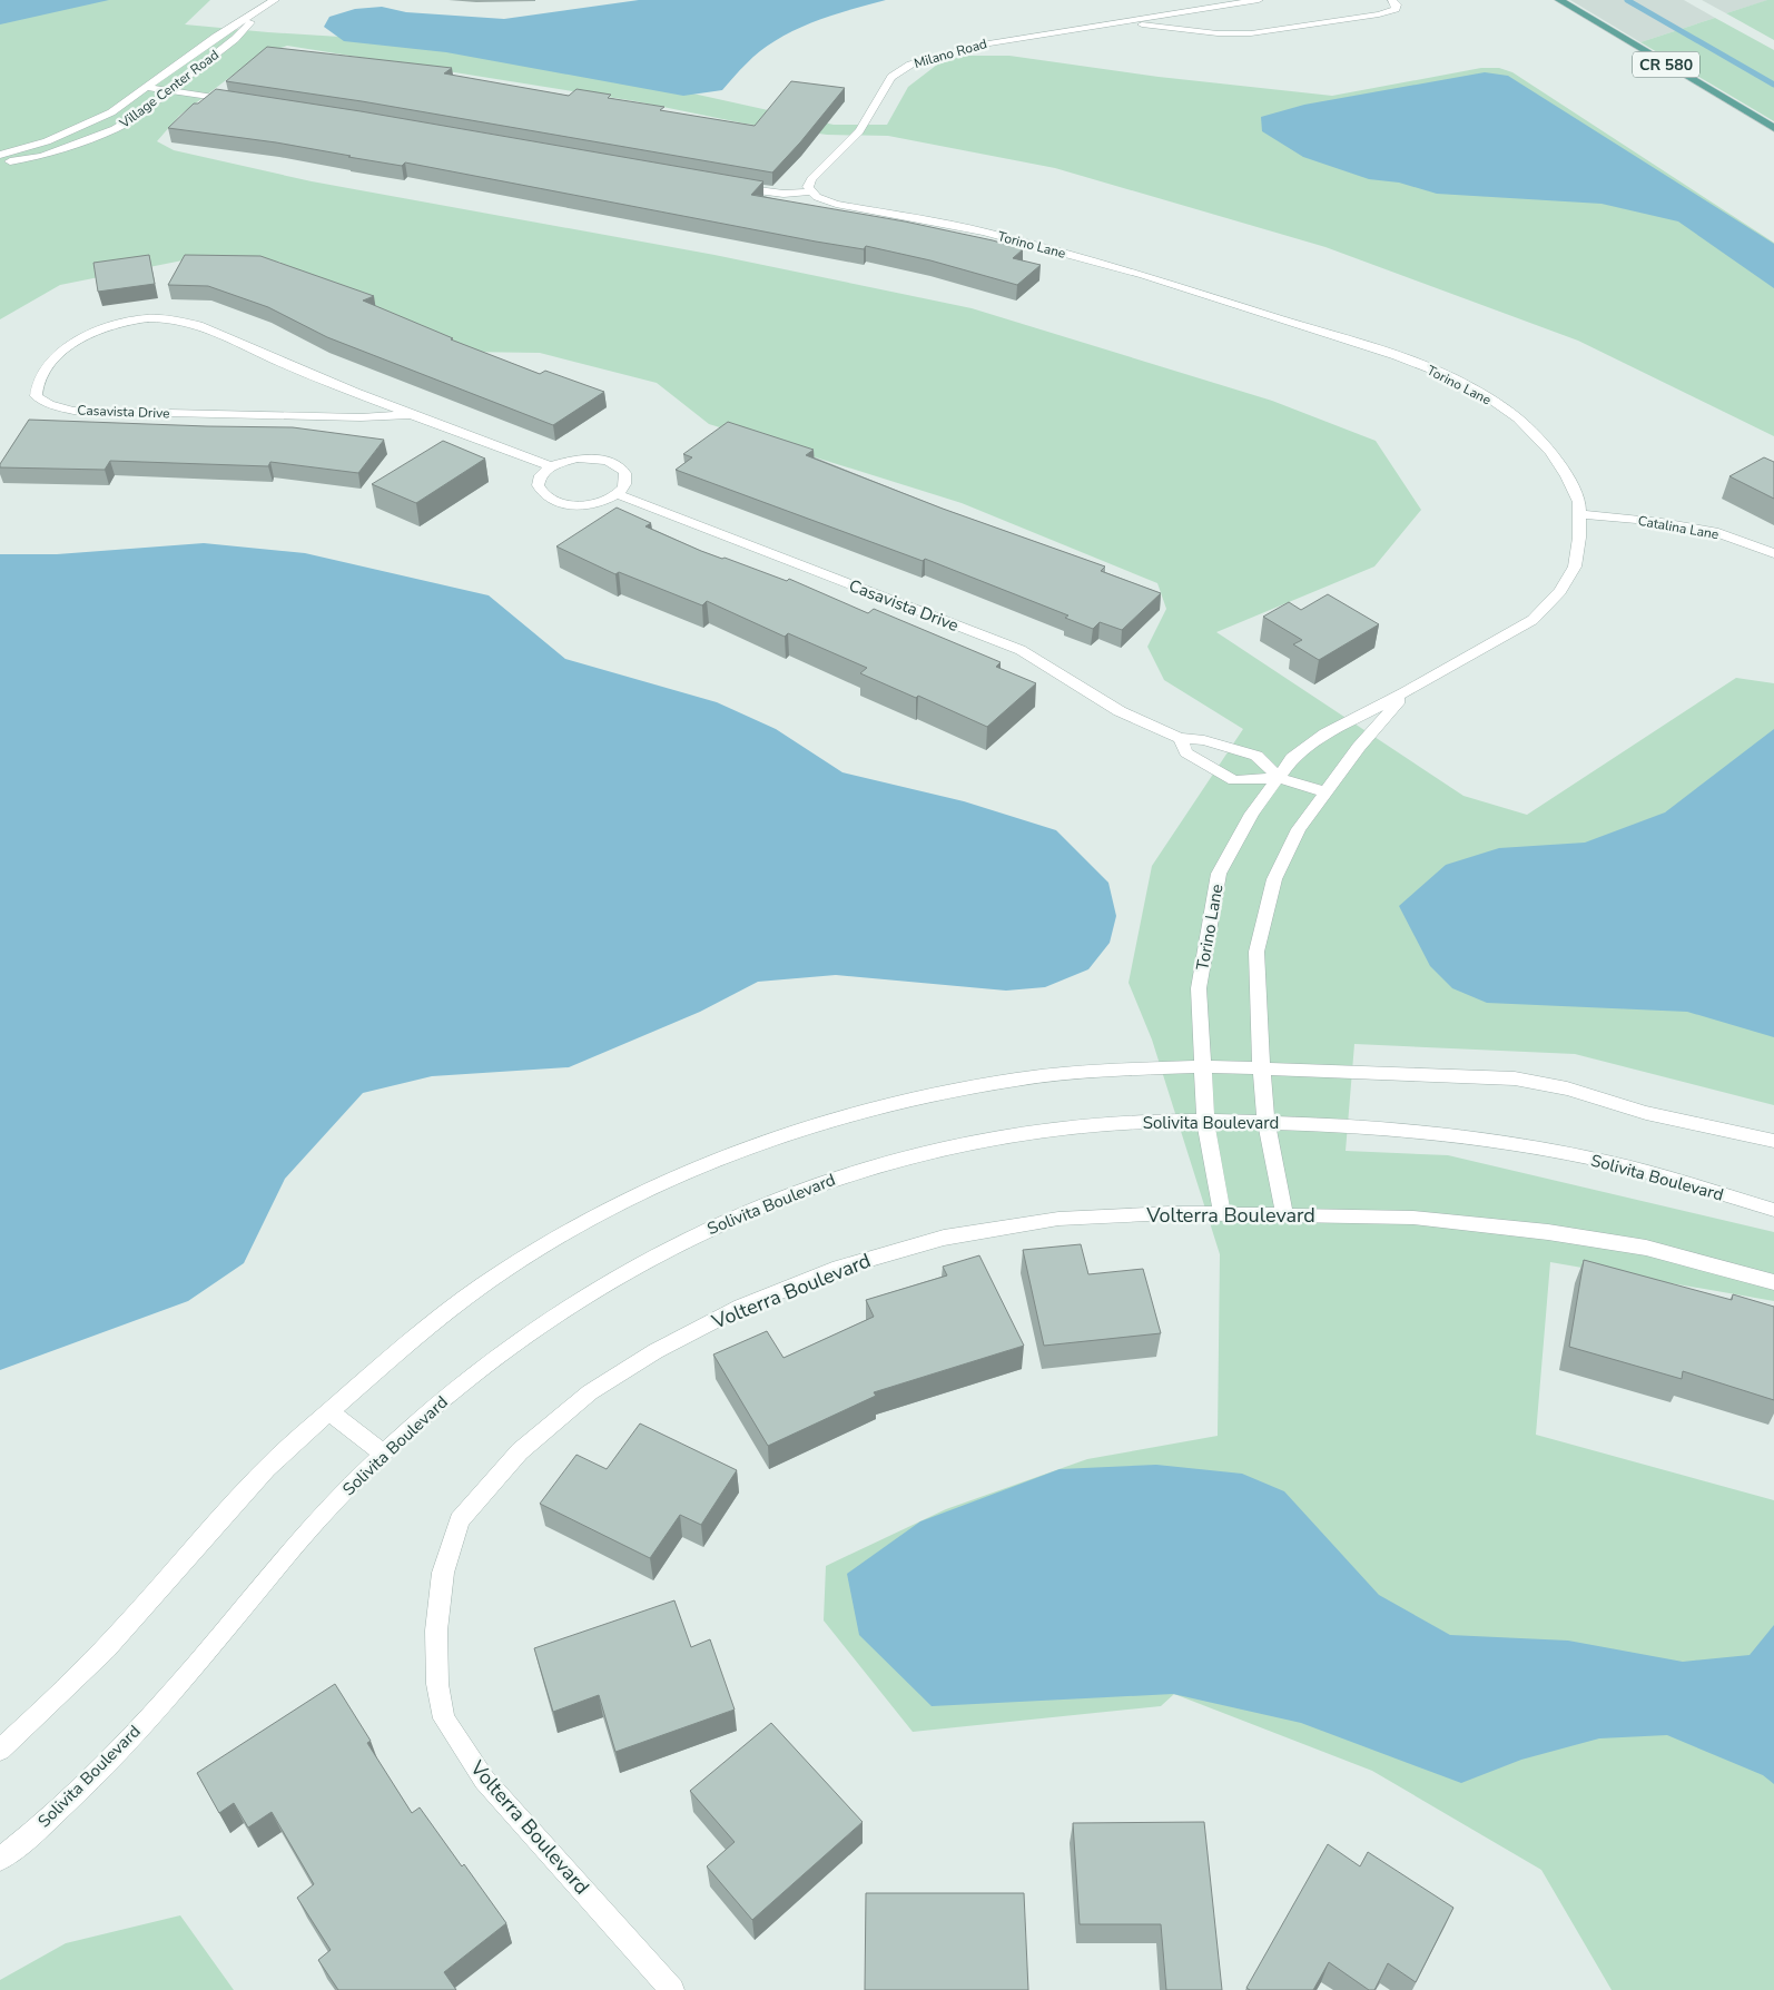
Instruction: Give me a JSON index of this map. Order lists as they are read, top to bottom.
{
  "streets": {
    "main road": ["CR 580"],
    "street": [
      "Milano Road",
      "Village Center Road",
      "Torino Lane",
      "Casavista Drive",
      "Catalina Lane",
      "Solivita Boulevard",
      "Volterra Boulevard"
    ]
  },
  "crossings": [
    ["Milano Road", "Torino Lane"],
    ["Torino Lane", "Casavista Drive"],
    ["Torino Lane", "Catalina Lane"],
    ["Torino Lane", "Solivita Boulevard"],
    ["Torino Lane", "Volterra Boulevard"]
  ]
}
